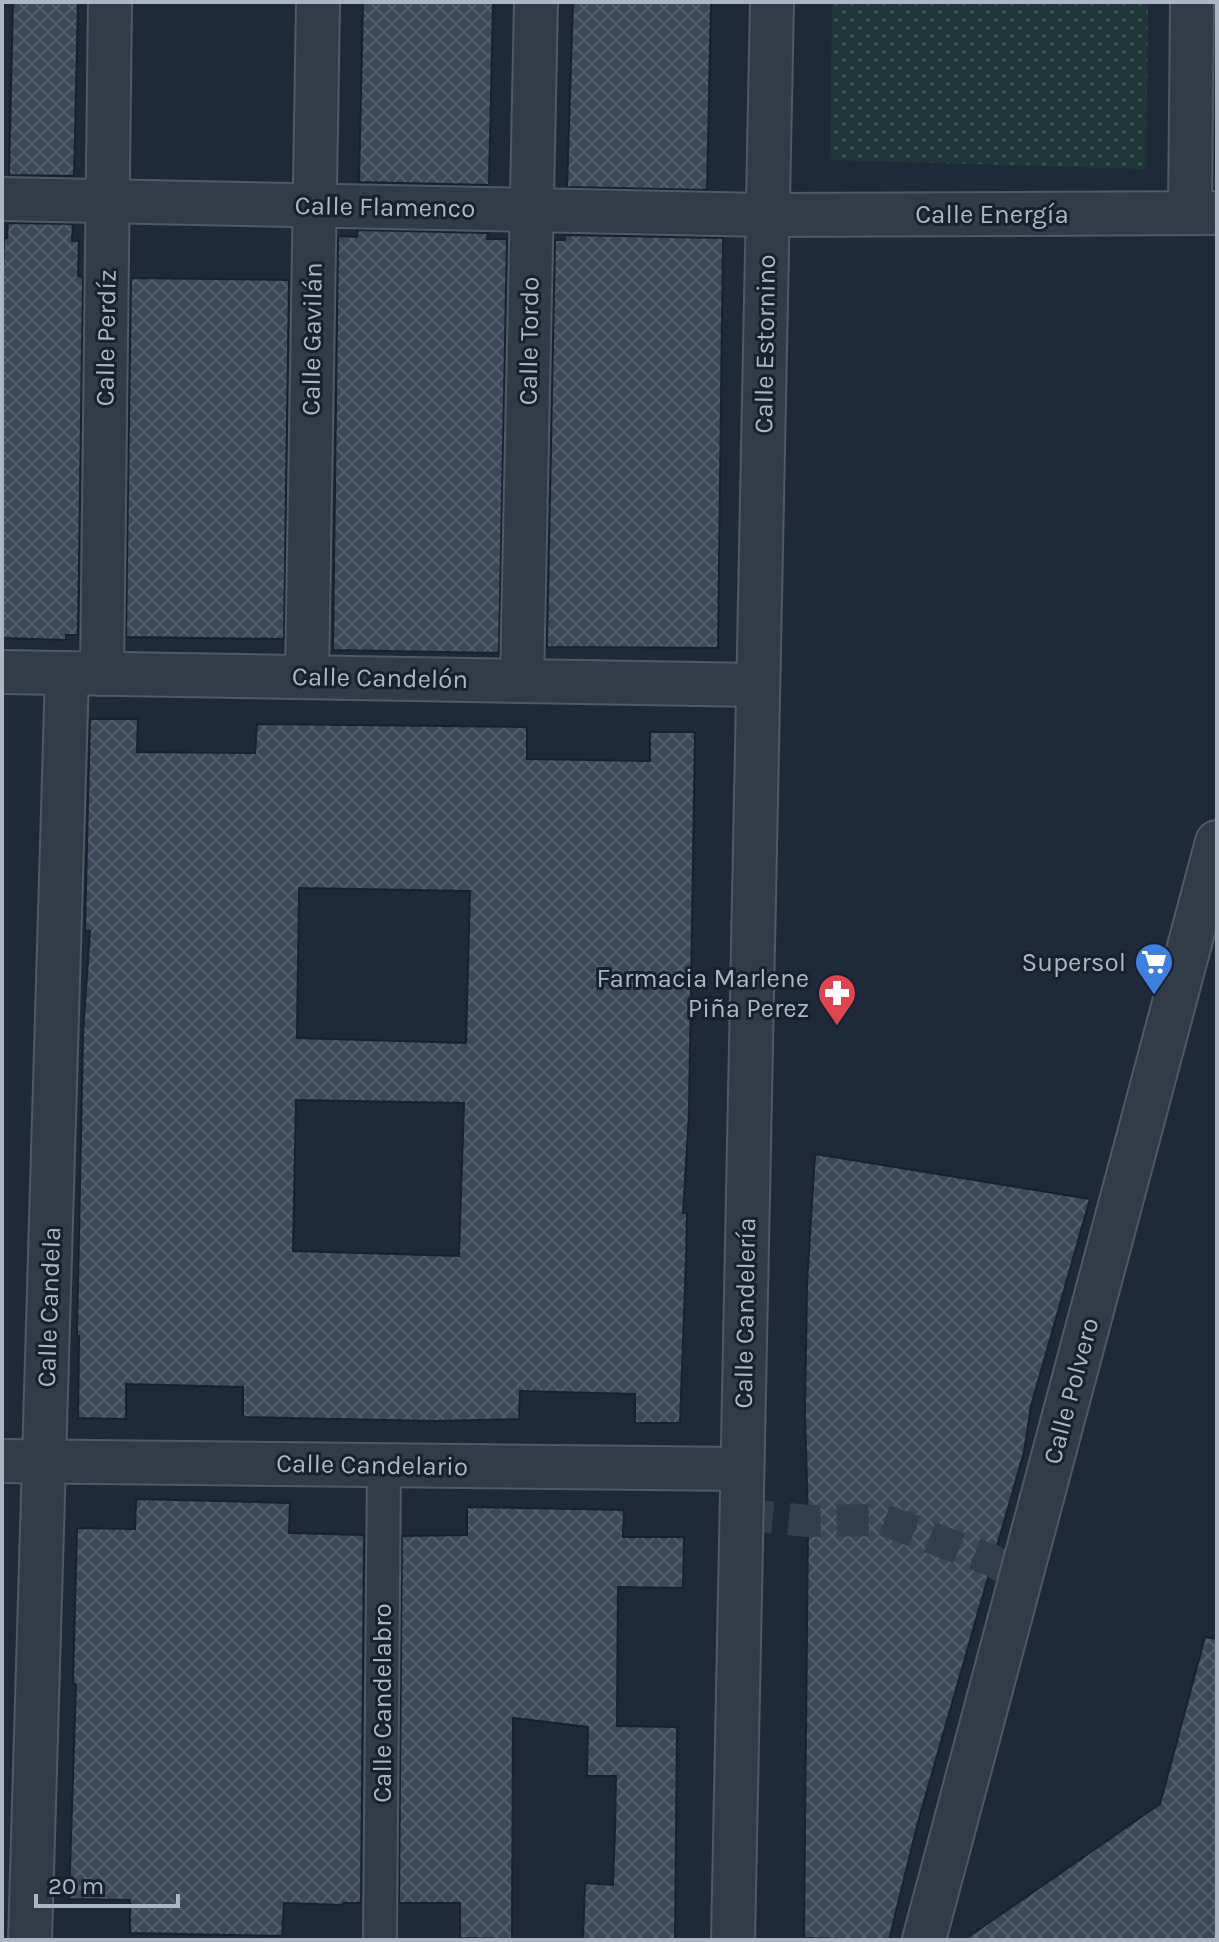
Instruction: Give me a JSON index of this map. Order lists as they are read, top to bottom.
{
  "streets": {
    "street": [
      "Calle Flamenco",
      "Calle Energía",
      "Calle Perdíz",
      "Calle Gavilán",
      "Calle Tordo",
      "Calle Estornino",
      "Calle Candelón",
      "Calle Candela",
      "Calle Candelería",
      "Calle Polvero",
      "Calle Candelario",
      "Calle Candelabro"
    ]
  },
  "crossings": [
    ["Calle Flamenco", "Calle Energía"],
    ["Calle Flamenco", "Calle Perdíz"],
    ["Calle Flamenco", "Calle Gavilán"],
    ["Calle Flamenco", "Calle Tordo"],
    ["Calle Flamenco", "Calle Estornino"],
    ["Calle Energía", "Calle Estornino"],
    ["Calle Perdíz", "Calle Candelón"],
    ["Calle Perdíz", "Calle Candela"],
    ["Calle Gavilán", "Calle Candelón"],
    ["Calle Tordo", "Calle Candelón"],
    ["Calle Estornino", "Calle Candelón"],
    ["Calle Estornino", "Calle Candelería"],
    ["Calle Candelón", "Calle Candela"],
    ["Calle Candelón", "Calle Candelería"],
    ["Calle Candela", "Calle Candelario"],
    ["Calle Candelería", "Calle Candelario"],
    ["Calle Candelario", "Calle Candelabro"]
  ],
  "places": {
    "supermarket": ["Supersol"],
    "pharmacy": ["Farmacia Marlene Piña Perez"]
  },
  "scale_bar": "20 m"
}
